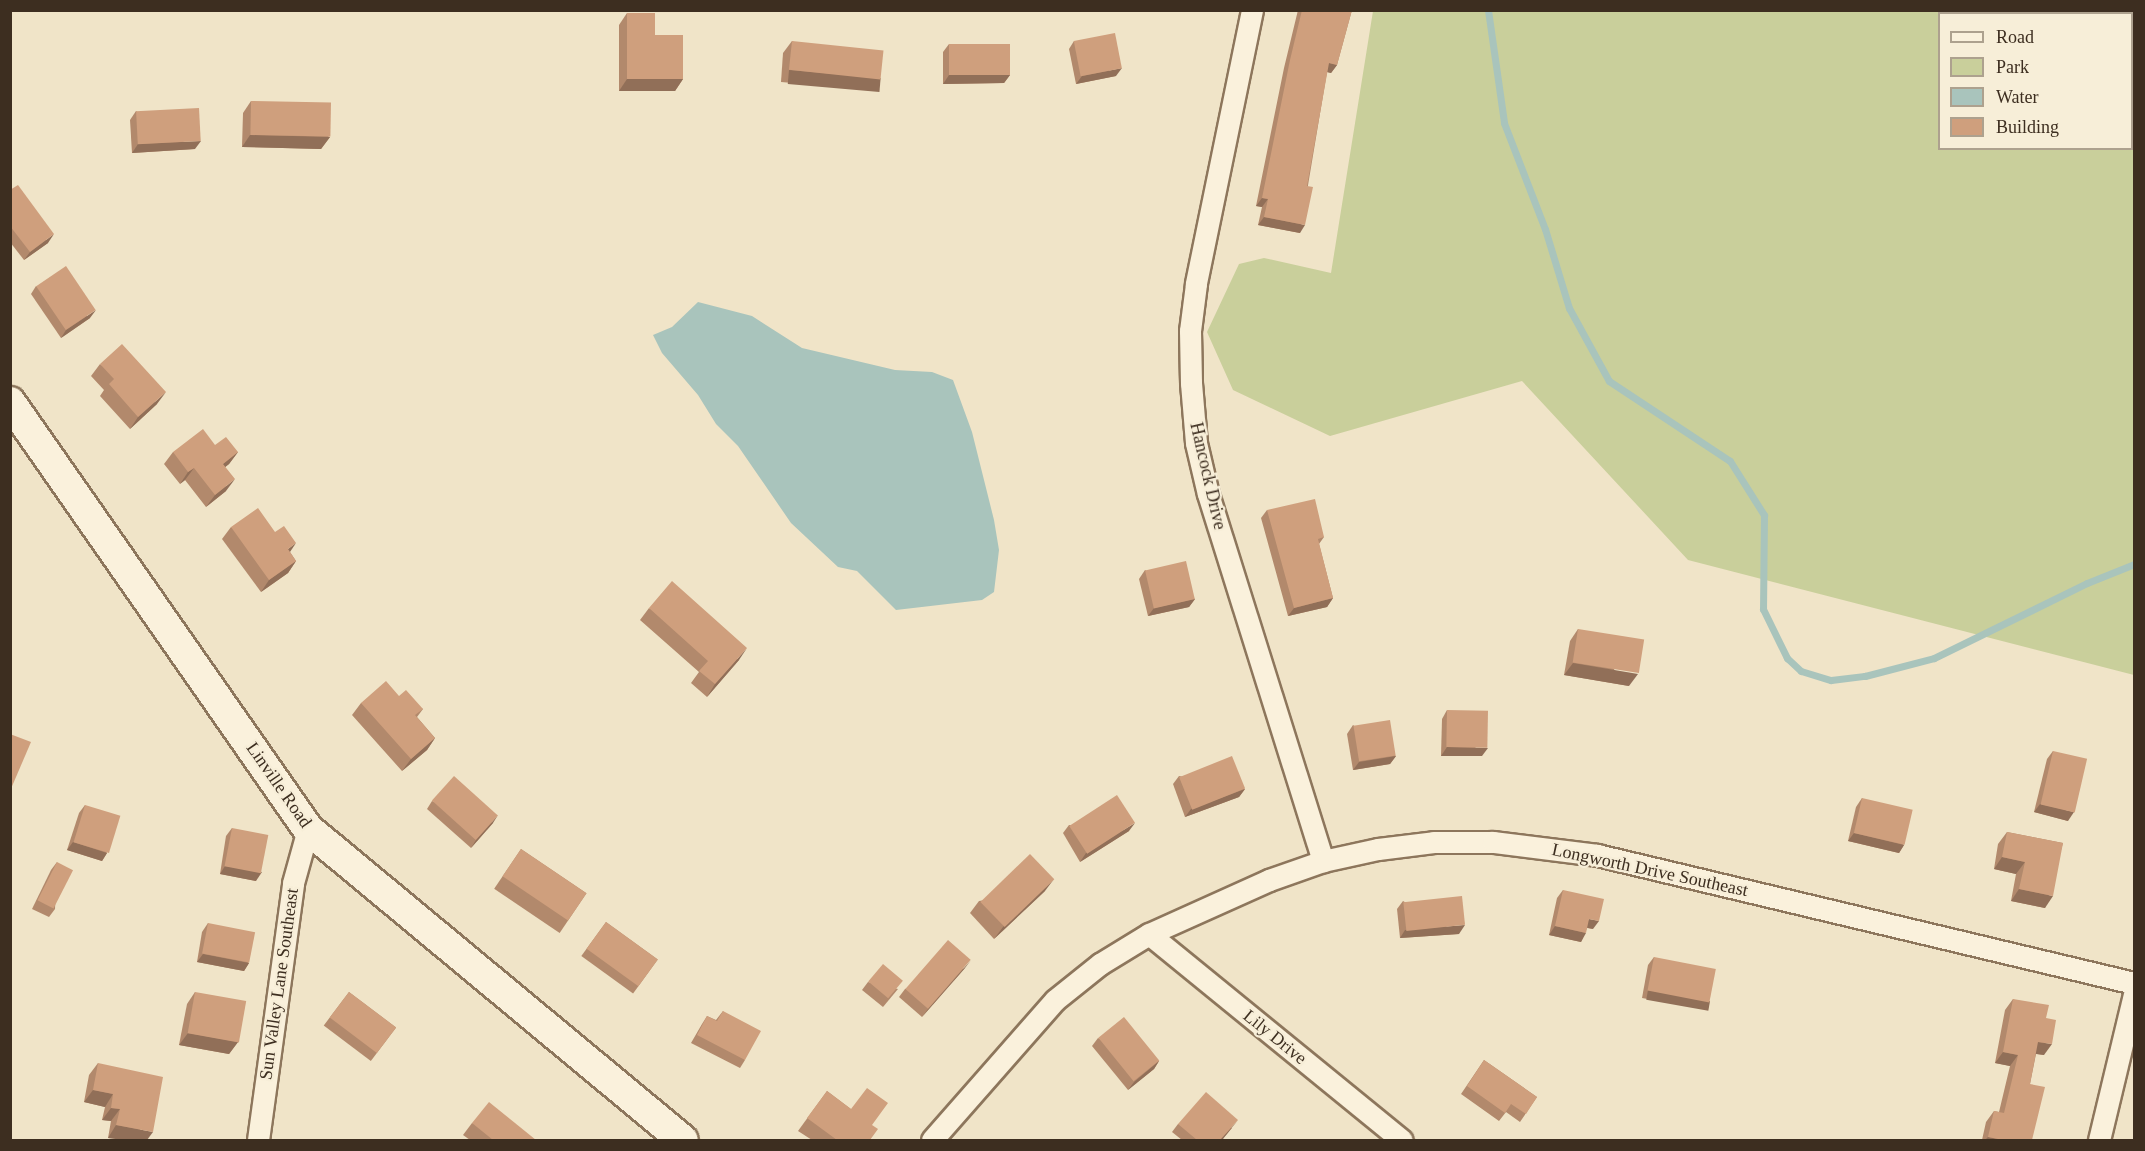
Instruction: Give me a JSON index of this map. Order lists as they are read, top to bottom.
{
  "streets": {
    "main road": ["Linville Road"],
    "street": [
      "Hancock Drive",
      "Longworth Drive Southeast",
      "Sun Valley Lane Southeast",
      "Lily Drive"
    ]
  },
  "crossings": [
    ["Hancock Drive", "Longworth Drive Southeast"],
    ["Linville Road", "Sun Valley Lane Southeast"],
    ["Longworth Drive Southeast", "Lily Drive"]
  ],
  "legend": [
    "Road",
    "Park",
    "Water",
    "Building"
  ]
}
